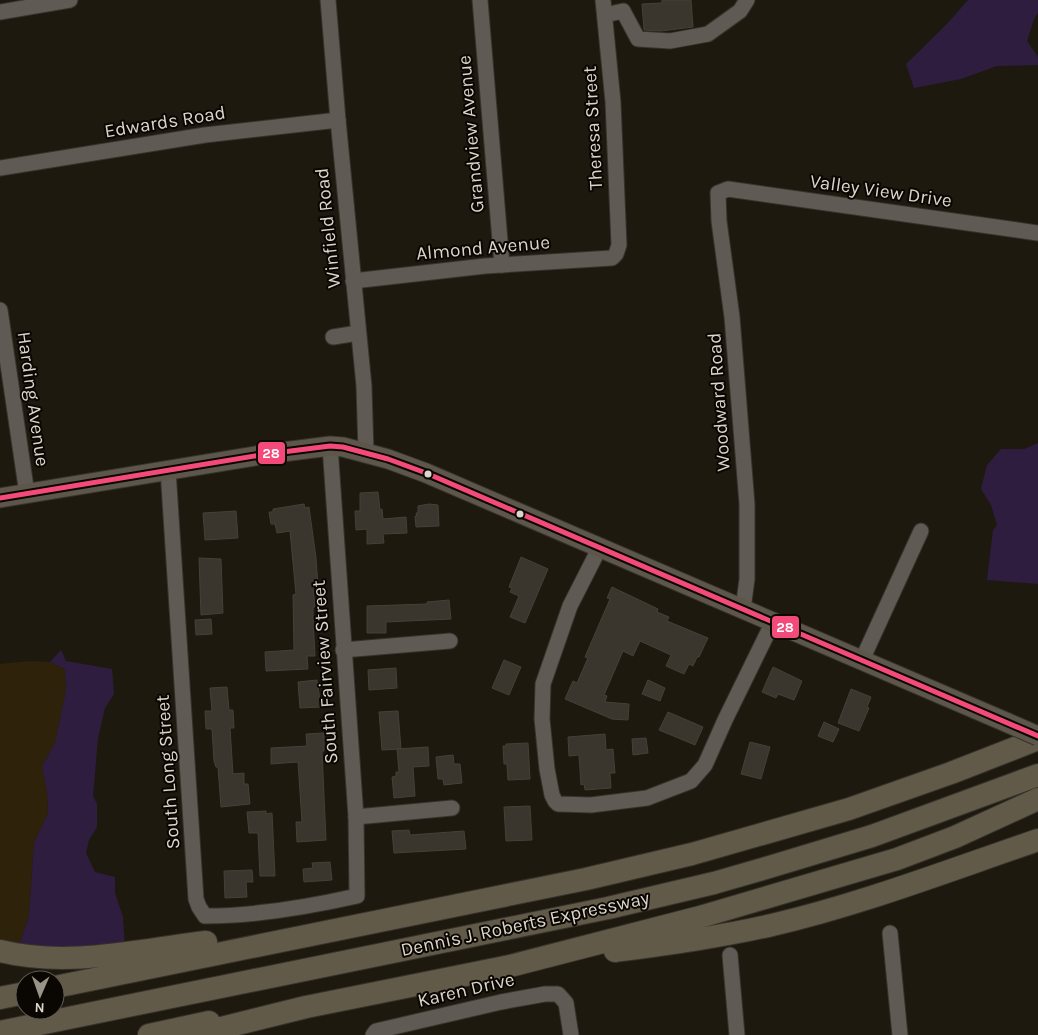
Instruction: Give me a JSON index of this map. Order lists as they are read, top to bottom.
{
  "streets": {
    "highway": ["Dennis J. Roberts Expressway"],
    "street": [
      "Edwards Road",
      "Theresa Street",
      "Grandview Avenue",
      "Valley View Drive",
      "Winfield Road",
      "Almond Avenue",
      "Harding Avenue",
      "Woodward Road",
      "South Fairview Street",
      "South Long Street",
      "Karen Drive"
    ]
  },
  "crossings": [
    ["Edwards Road", "Winfield Road"],
    ["Theresa Street", "Almond Avenue"],
    ["Grandview Avenue", "Almond Avenue"],
    ["Valley View Drive", "Woodward Road"],
    ["Winfield Road", "Almond Avenue"],
    ["South Fairview Street", "South Long Street"]
  ],
  "lines": ["transit line 28"],
  "north": "bottom"
}
